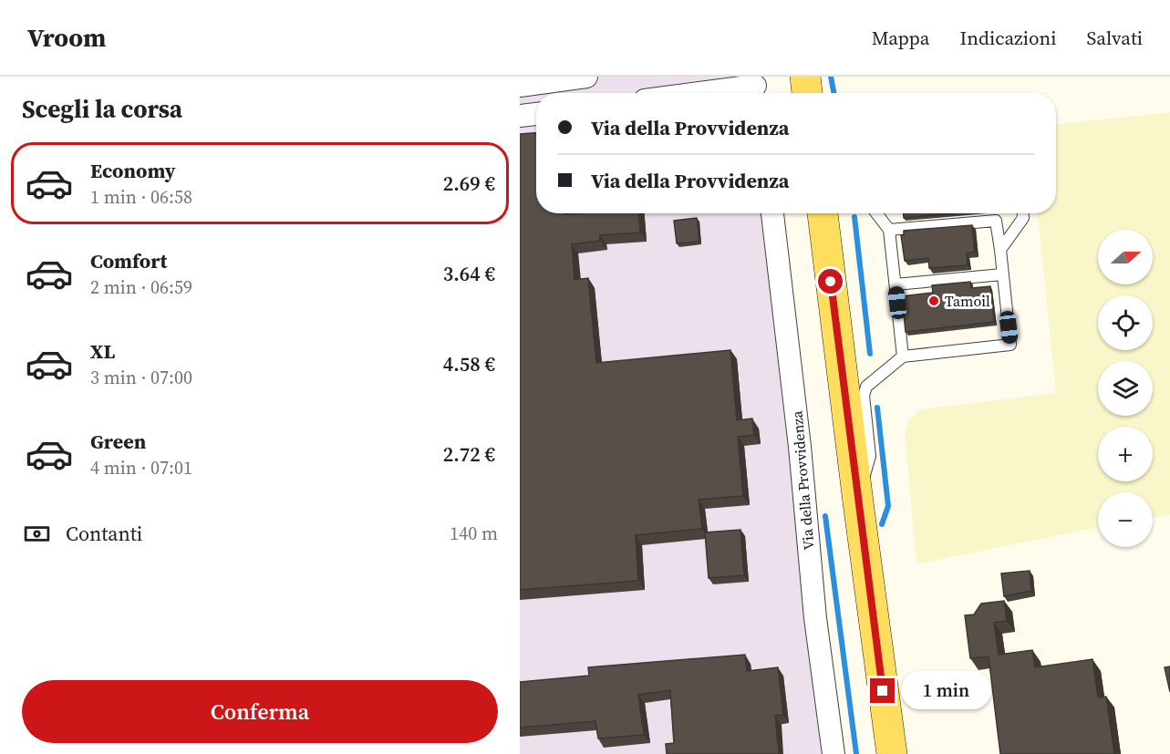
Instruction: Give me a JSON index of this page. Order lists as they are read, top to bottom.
{
  "streets": {
    "street": ["Via della Provvidenza"]
  },
  "places": ["Tamoil"],
  "north": "right",
  "page": {
    "header": "Vroom",
    "nav": ["Mappa", "Indicazioni", "Salvati"],
    "heading": "Scegli la corsa",
    "banner": ["Via della Provvidenza", "Via della Provvidenza"],
    "list": [
      {
        "name": "Economy",
        "note": "1 min · 06:58",
        "value": "2.69 €"
      },
      {
        "name": "Comfort",
        "note": "2 min · 06:59",
        "value": "3.64 €"
      },
      {
        "name": "XL",
        "note": "3 min · 07:00",
        "value": "4.58 €"
      },
      {
        "name": "Green",
        "note": "4 min · 07:01",
        "value": "2.72 €"
      }
    ],
    "map_buttons": ["+", "−"],
    "pay": ["Contanti", "140 m"],
    "buttons": "Conferma",
    "bubble": "1 min"
  }
}
